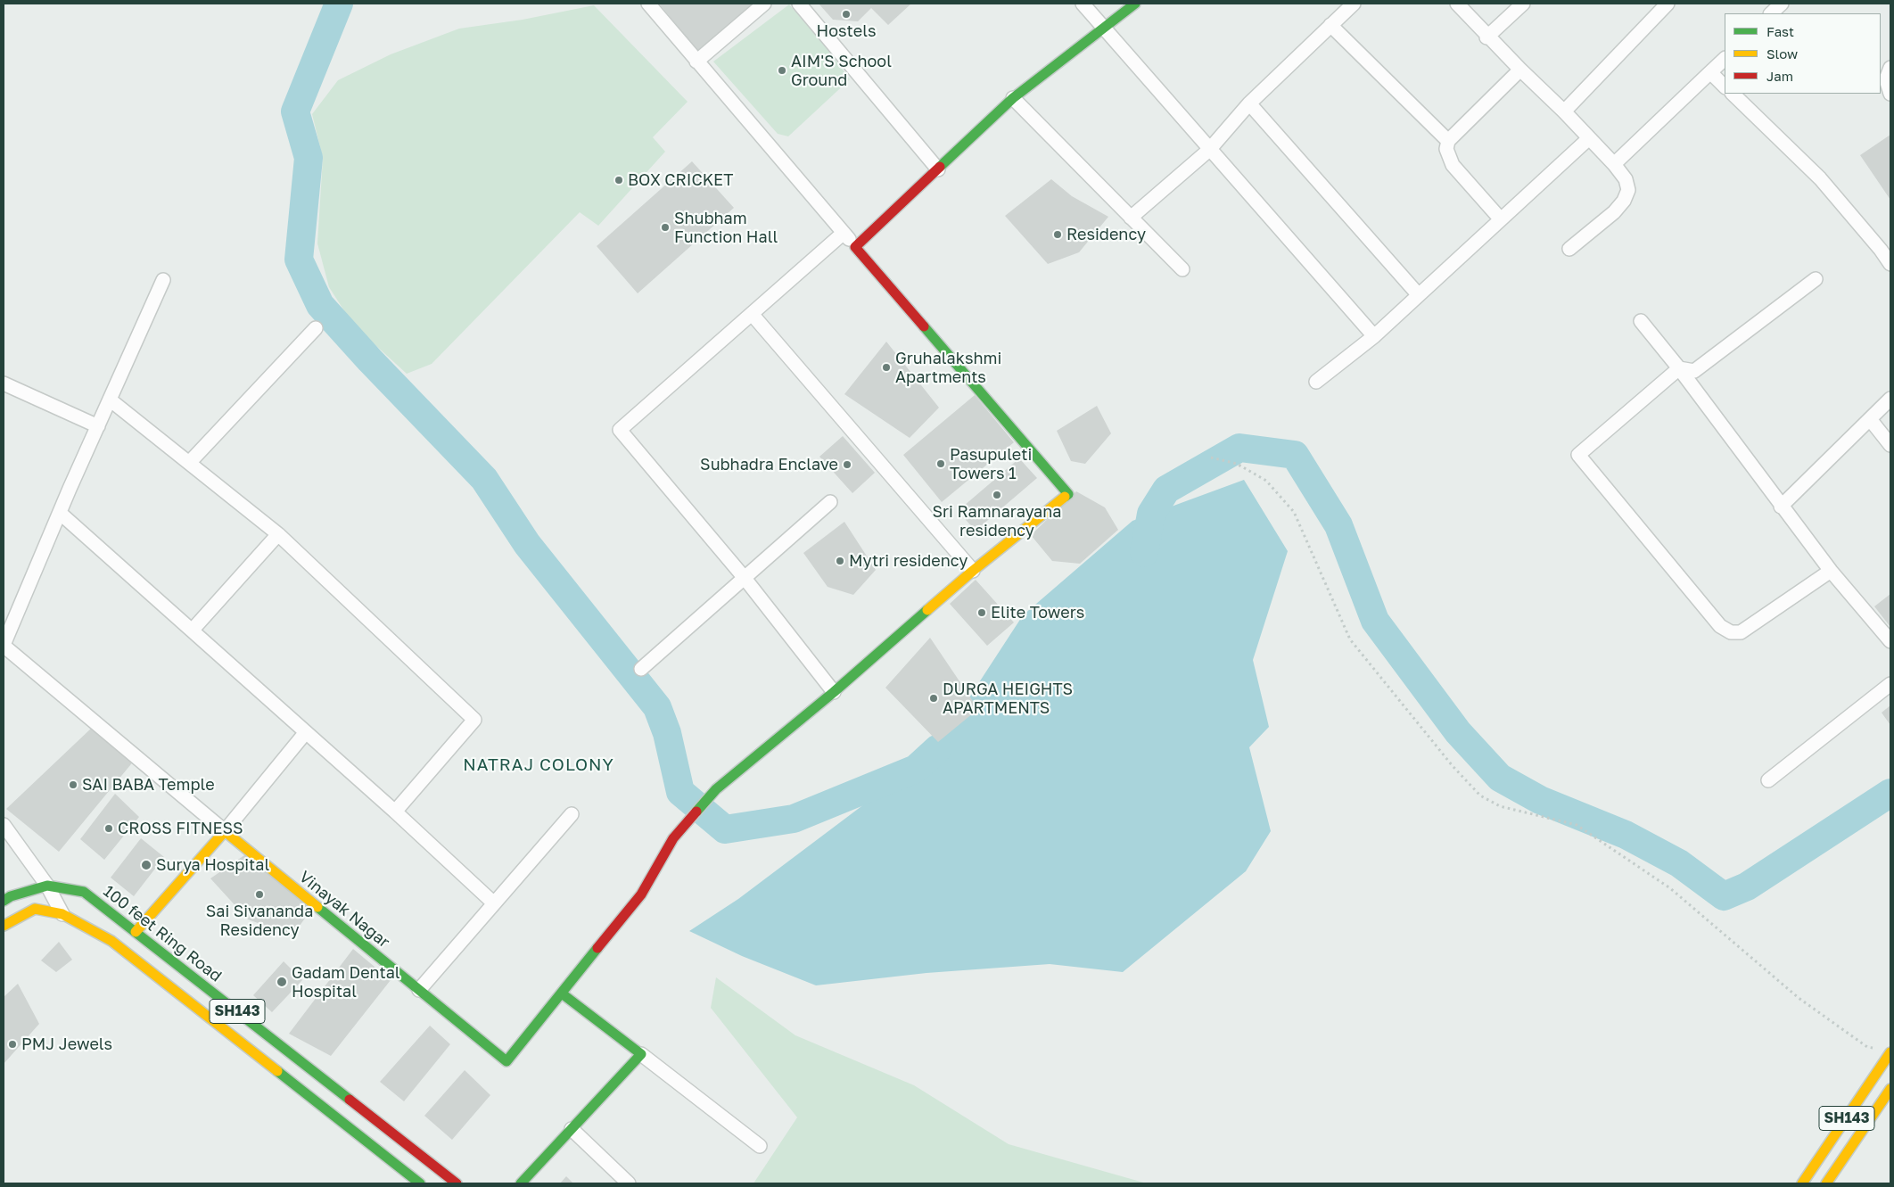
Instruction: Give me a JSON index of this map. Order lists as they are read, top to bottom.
{
  "streets": {
    "street": ["Vinayak Nagar", "100 feet Ring Road", "SH143"]
  },
  "districts": ["NATRAJ COLONY"],
  "places": [
    "Hostels",
    "AIM'S School Ground",
    "BOX CRICKET",
    "Shubham Function Hall",
    "Residency",
    "Gruhalakshmi Apartments",
    "Pasupuleti Towers 1",
    "Subhadra Enclave",
    "Sri Ramnarayana residency",
    "Mytri residency",
    "Elite Towers",
    "DURGA HEIGHTS APARTMENTS",
    "SAI BABA Temple",
    "CROSS FITNESS",
    "Surya Hospital",
    "Sai Sivananda Residency",
    "Gadam Dental Hospital",
    "PMJ Jewels"
  ],
  "legend": ["Fast", "Slow", "Jam"]
}
